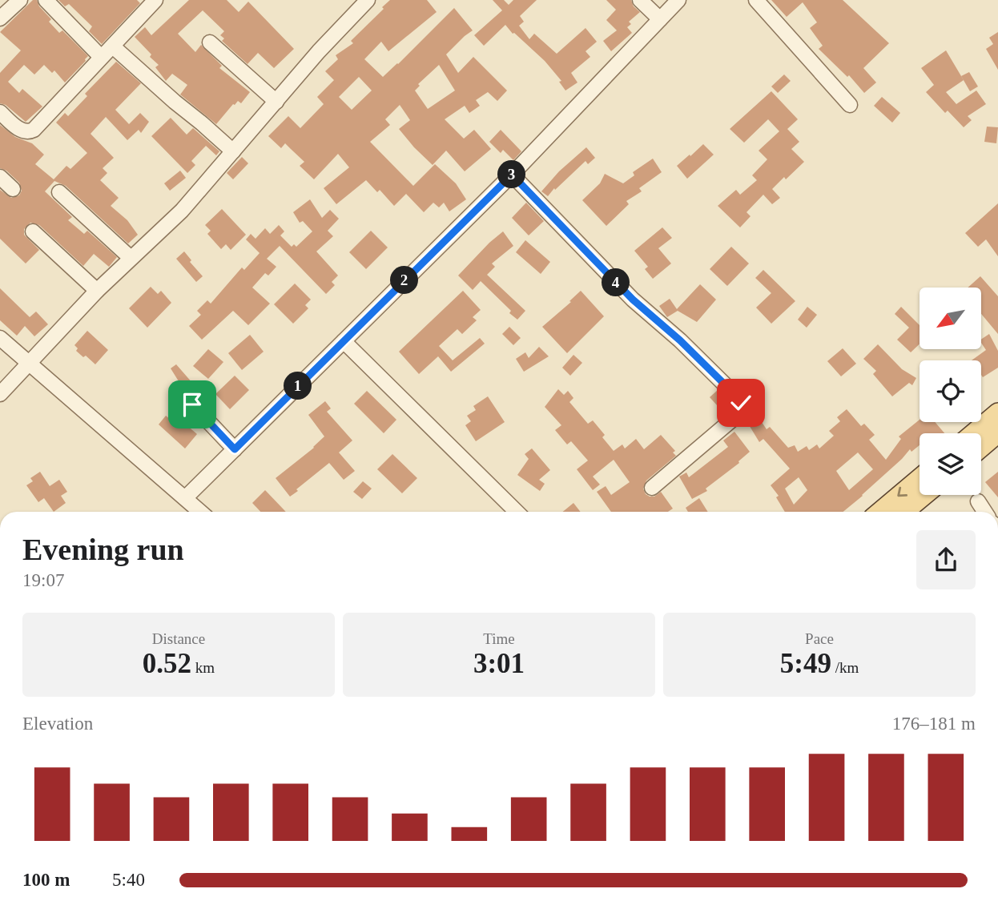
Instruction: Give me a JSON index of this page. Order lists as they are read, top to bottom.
{
  "north": "bottom left",
  "page": {
    "pins": [
      "3",
      "2",
      "4",
      "1"
    ],
    "heading": ["Evening run", "19:07"],
    "stats": [
      ["Distance", "0.52 km"],
      ["Time", "3:01"],
      ["Pace", "5:49 /km"]
    ],
    "chart": ["Elevation", "176–181 m"],
    "list": [
      {
        "name": "100 m",
        "note": "5:40"
      }
    ]
  }
}
